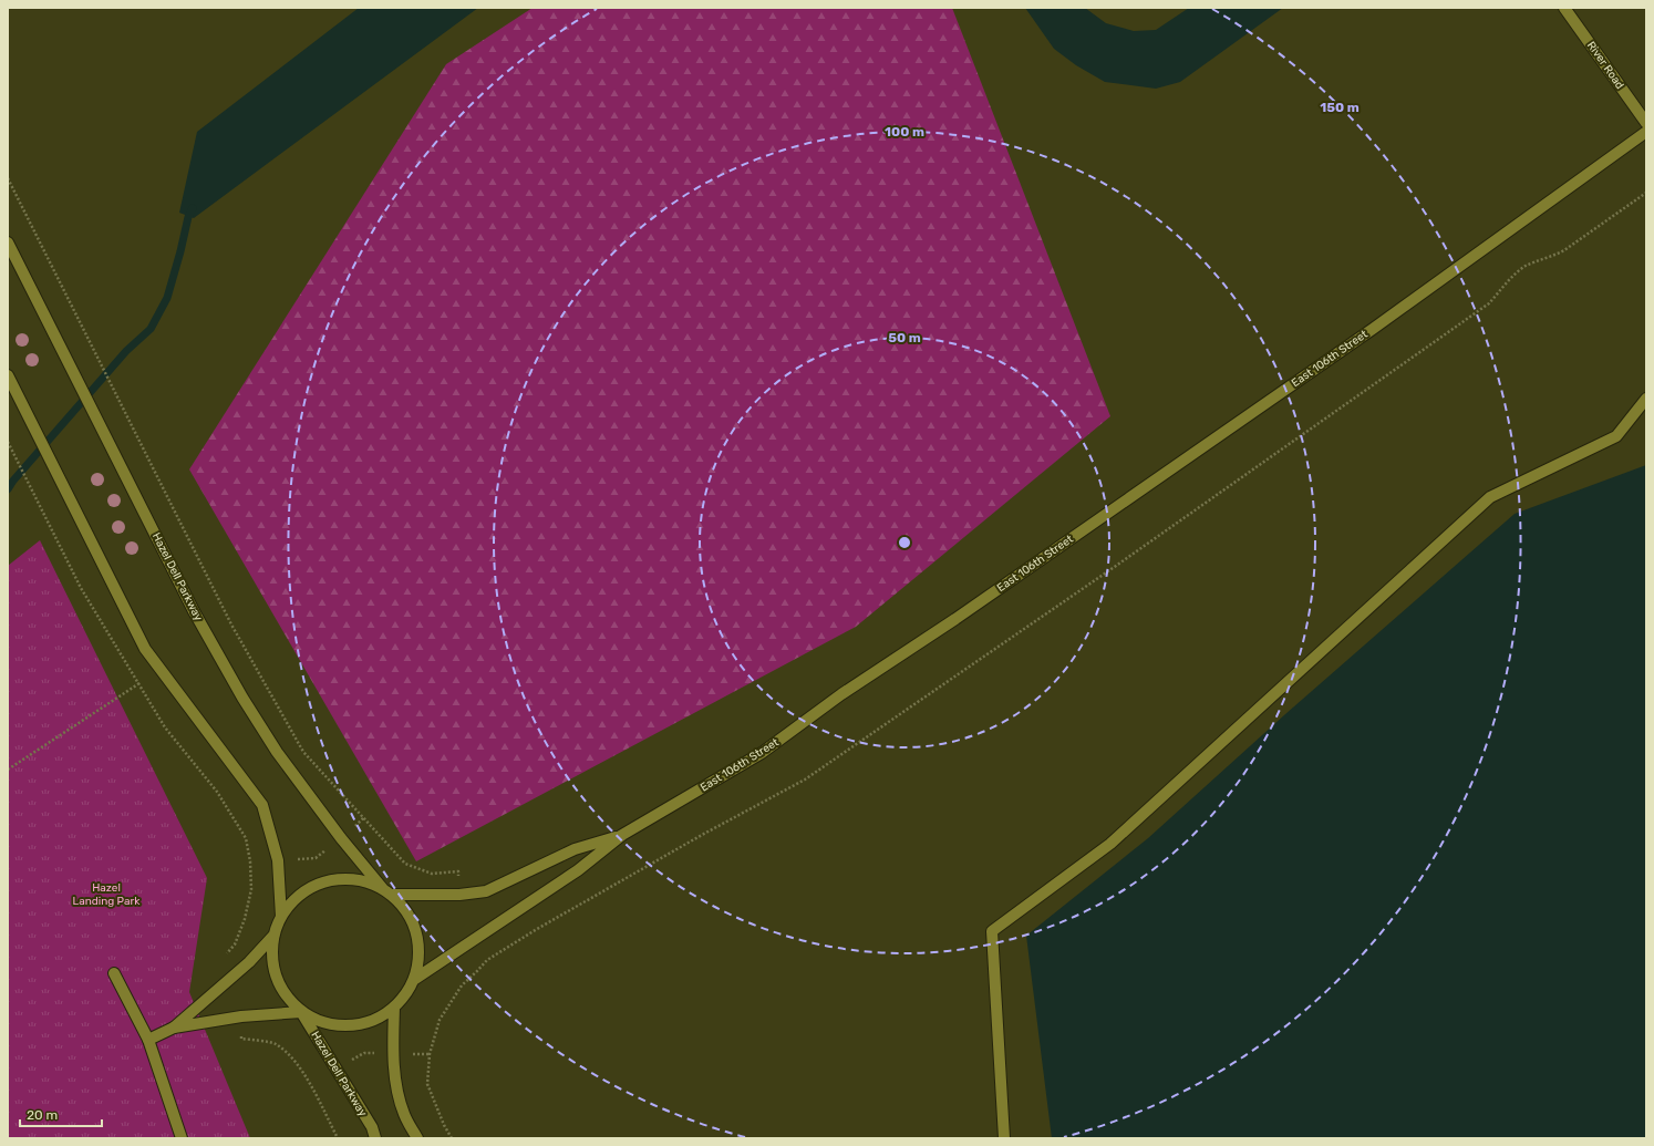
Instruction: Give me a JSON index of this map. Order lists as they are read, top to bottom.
{
  "streets": {
    "street": ["River Road", "East 106th Street", "Hazel Dell Parkway"]
  },
  "crossings": [
    ["East 106th Street", "Hazel Dell Parkway"]
  ],
  "parks": ["Hazel Landing Park"],
  "scale_bar": "20 m",
  "rings": ["150 m", "100 m", "50 m"]
}
